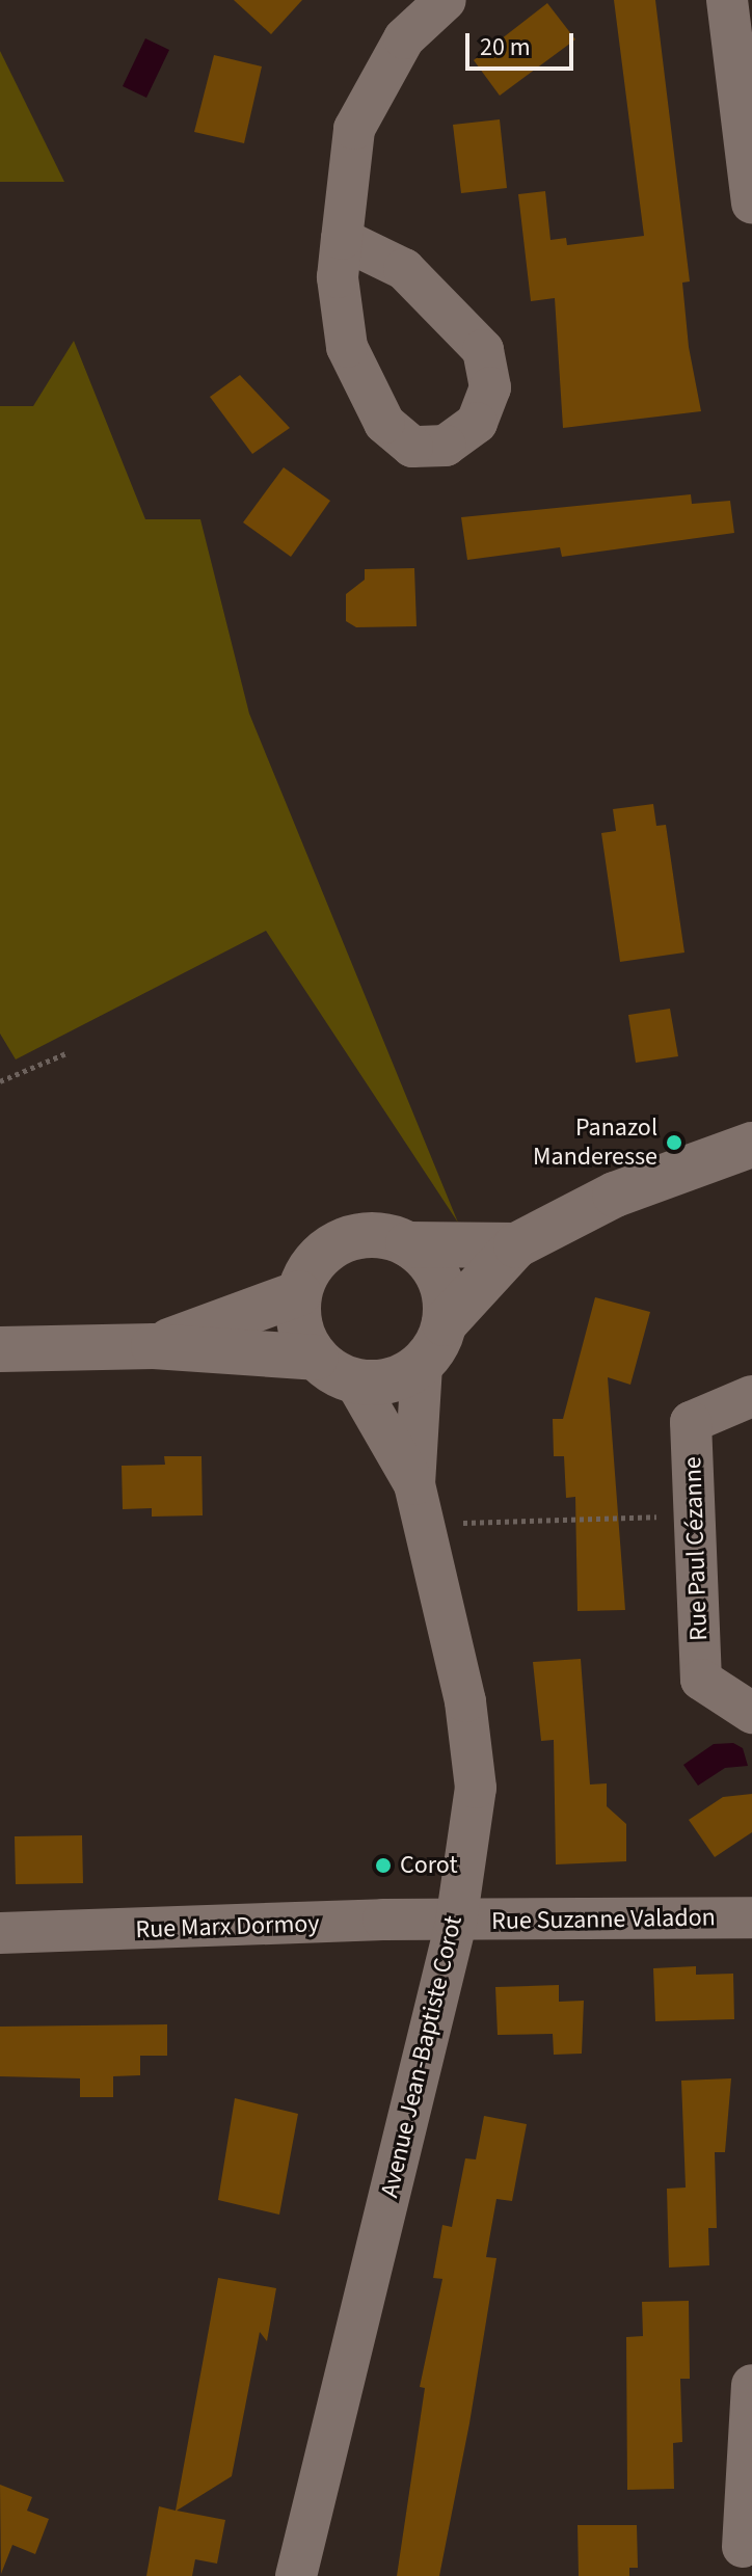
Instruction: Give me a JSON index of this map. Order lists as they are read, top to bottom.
{
  "streets": {
    "street": [
      "Rue Paul Cézanne",
      "Rue Suzanne Valadon",
      "Rue Marx Dormoy",
      "Avenue Jean-Baptiste Corot"
    ]
  },
  "crossings": [
    ["Rue Suzanne Valadon", "Rue Marx Dormoy"],
    ["Rue Suzanne Valadon", "Avenue Jean-Baptiste Corot"],
    ["Rue Marx Dormoy", "Avenue Jean-Baptiste Corot"]
  ],
  "places": ["Panazol Manderesse", "Corot"],
  "scale_bar": "20 m"
}
